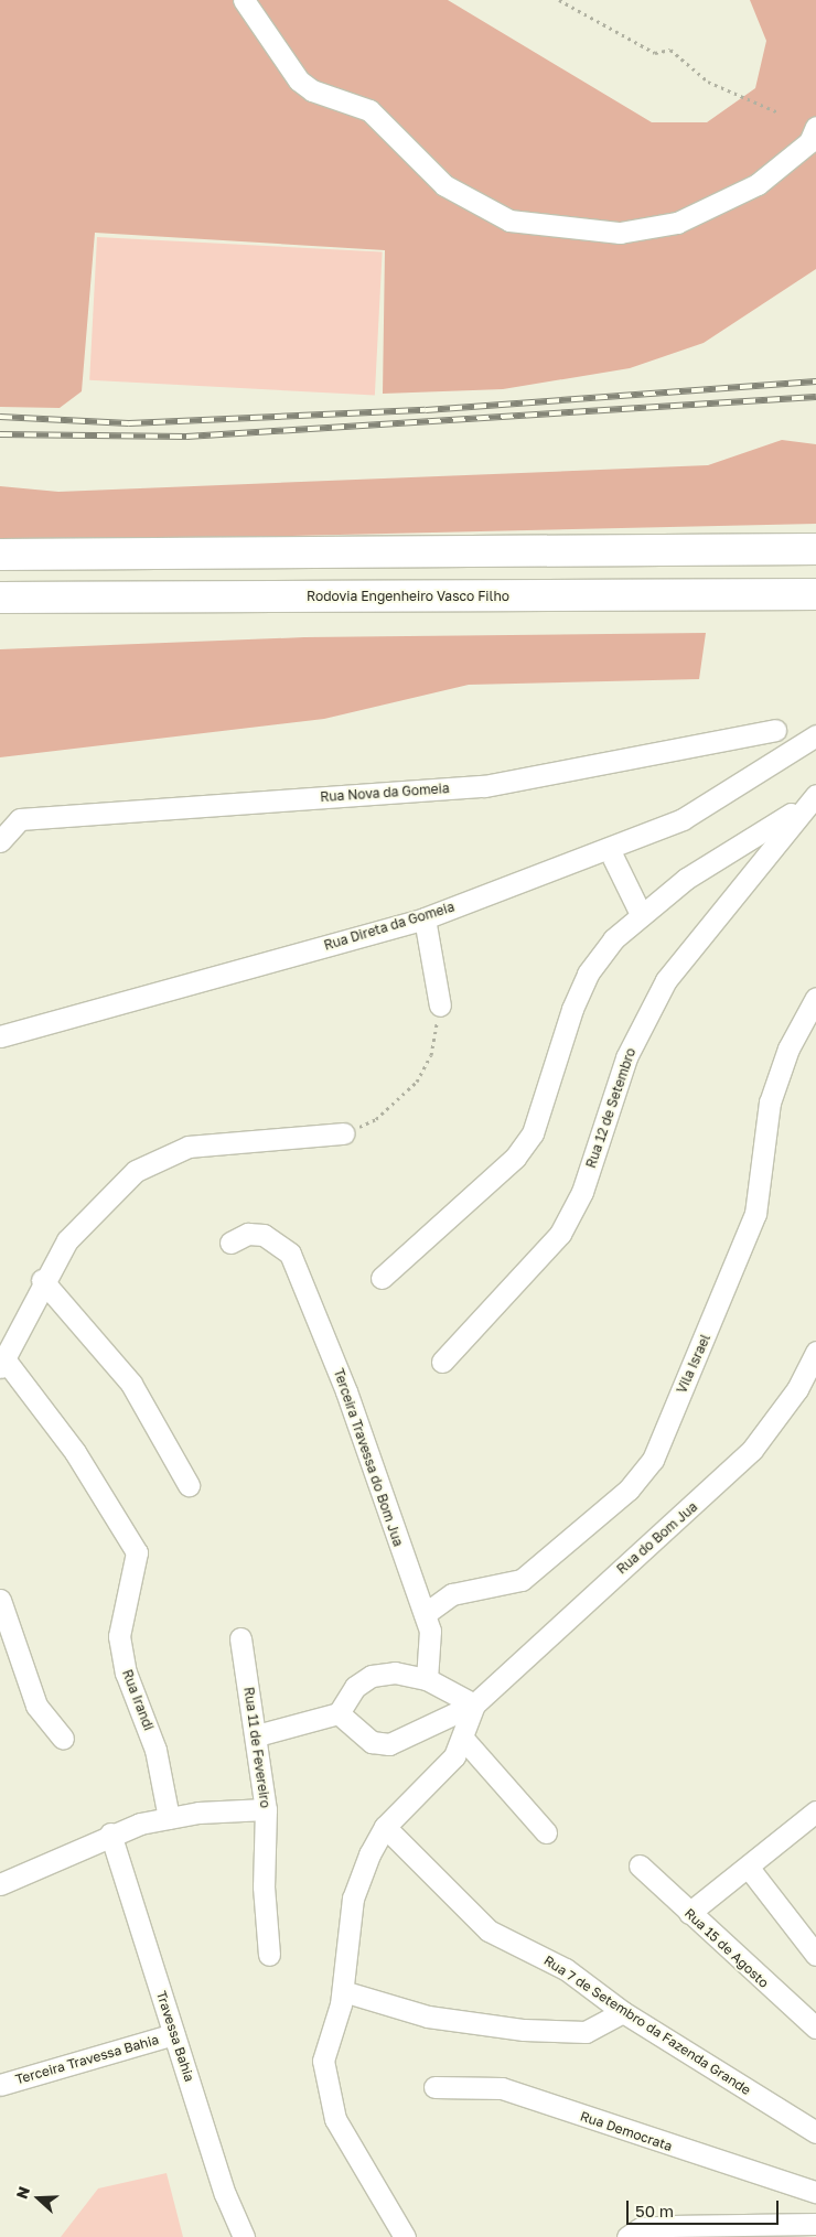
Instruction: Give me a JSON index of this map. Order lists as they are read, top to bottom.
{
  "streets": {
    "highway": ["Rodovia Engenheiro Vasco Filho"],
    "street": [
      "Rua Nova da Gomeia",
      "Rua Direta da Gomeia",
      "Rua 12 de Setembro",
      "Vila Israel",
      "Terceira Travessa do Bom Jua",
      "Rua do Bom Jua",
      "Rua Irandi",
      "Rua 11 de Fevereiro",
      "Rua 15 de Agosto",
      "Rua 7 de Setembro da Fazenda Grande",
      "Travessa Bahia",
      "Terceira Travessa Bahia",
      "Rua Democrata"
    ]
  },
  "crossings": [
    ["Vila Israel", "Terceira Travessa do Bom Jua"],
    ["Travessa Bahia", "Terceira Travessa Bahia"]
  ],
  "scale_bar": "50 m",
  "north": "left"
}
